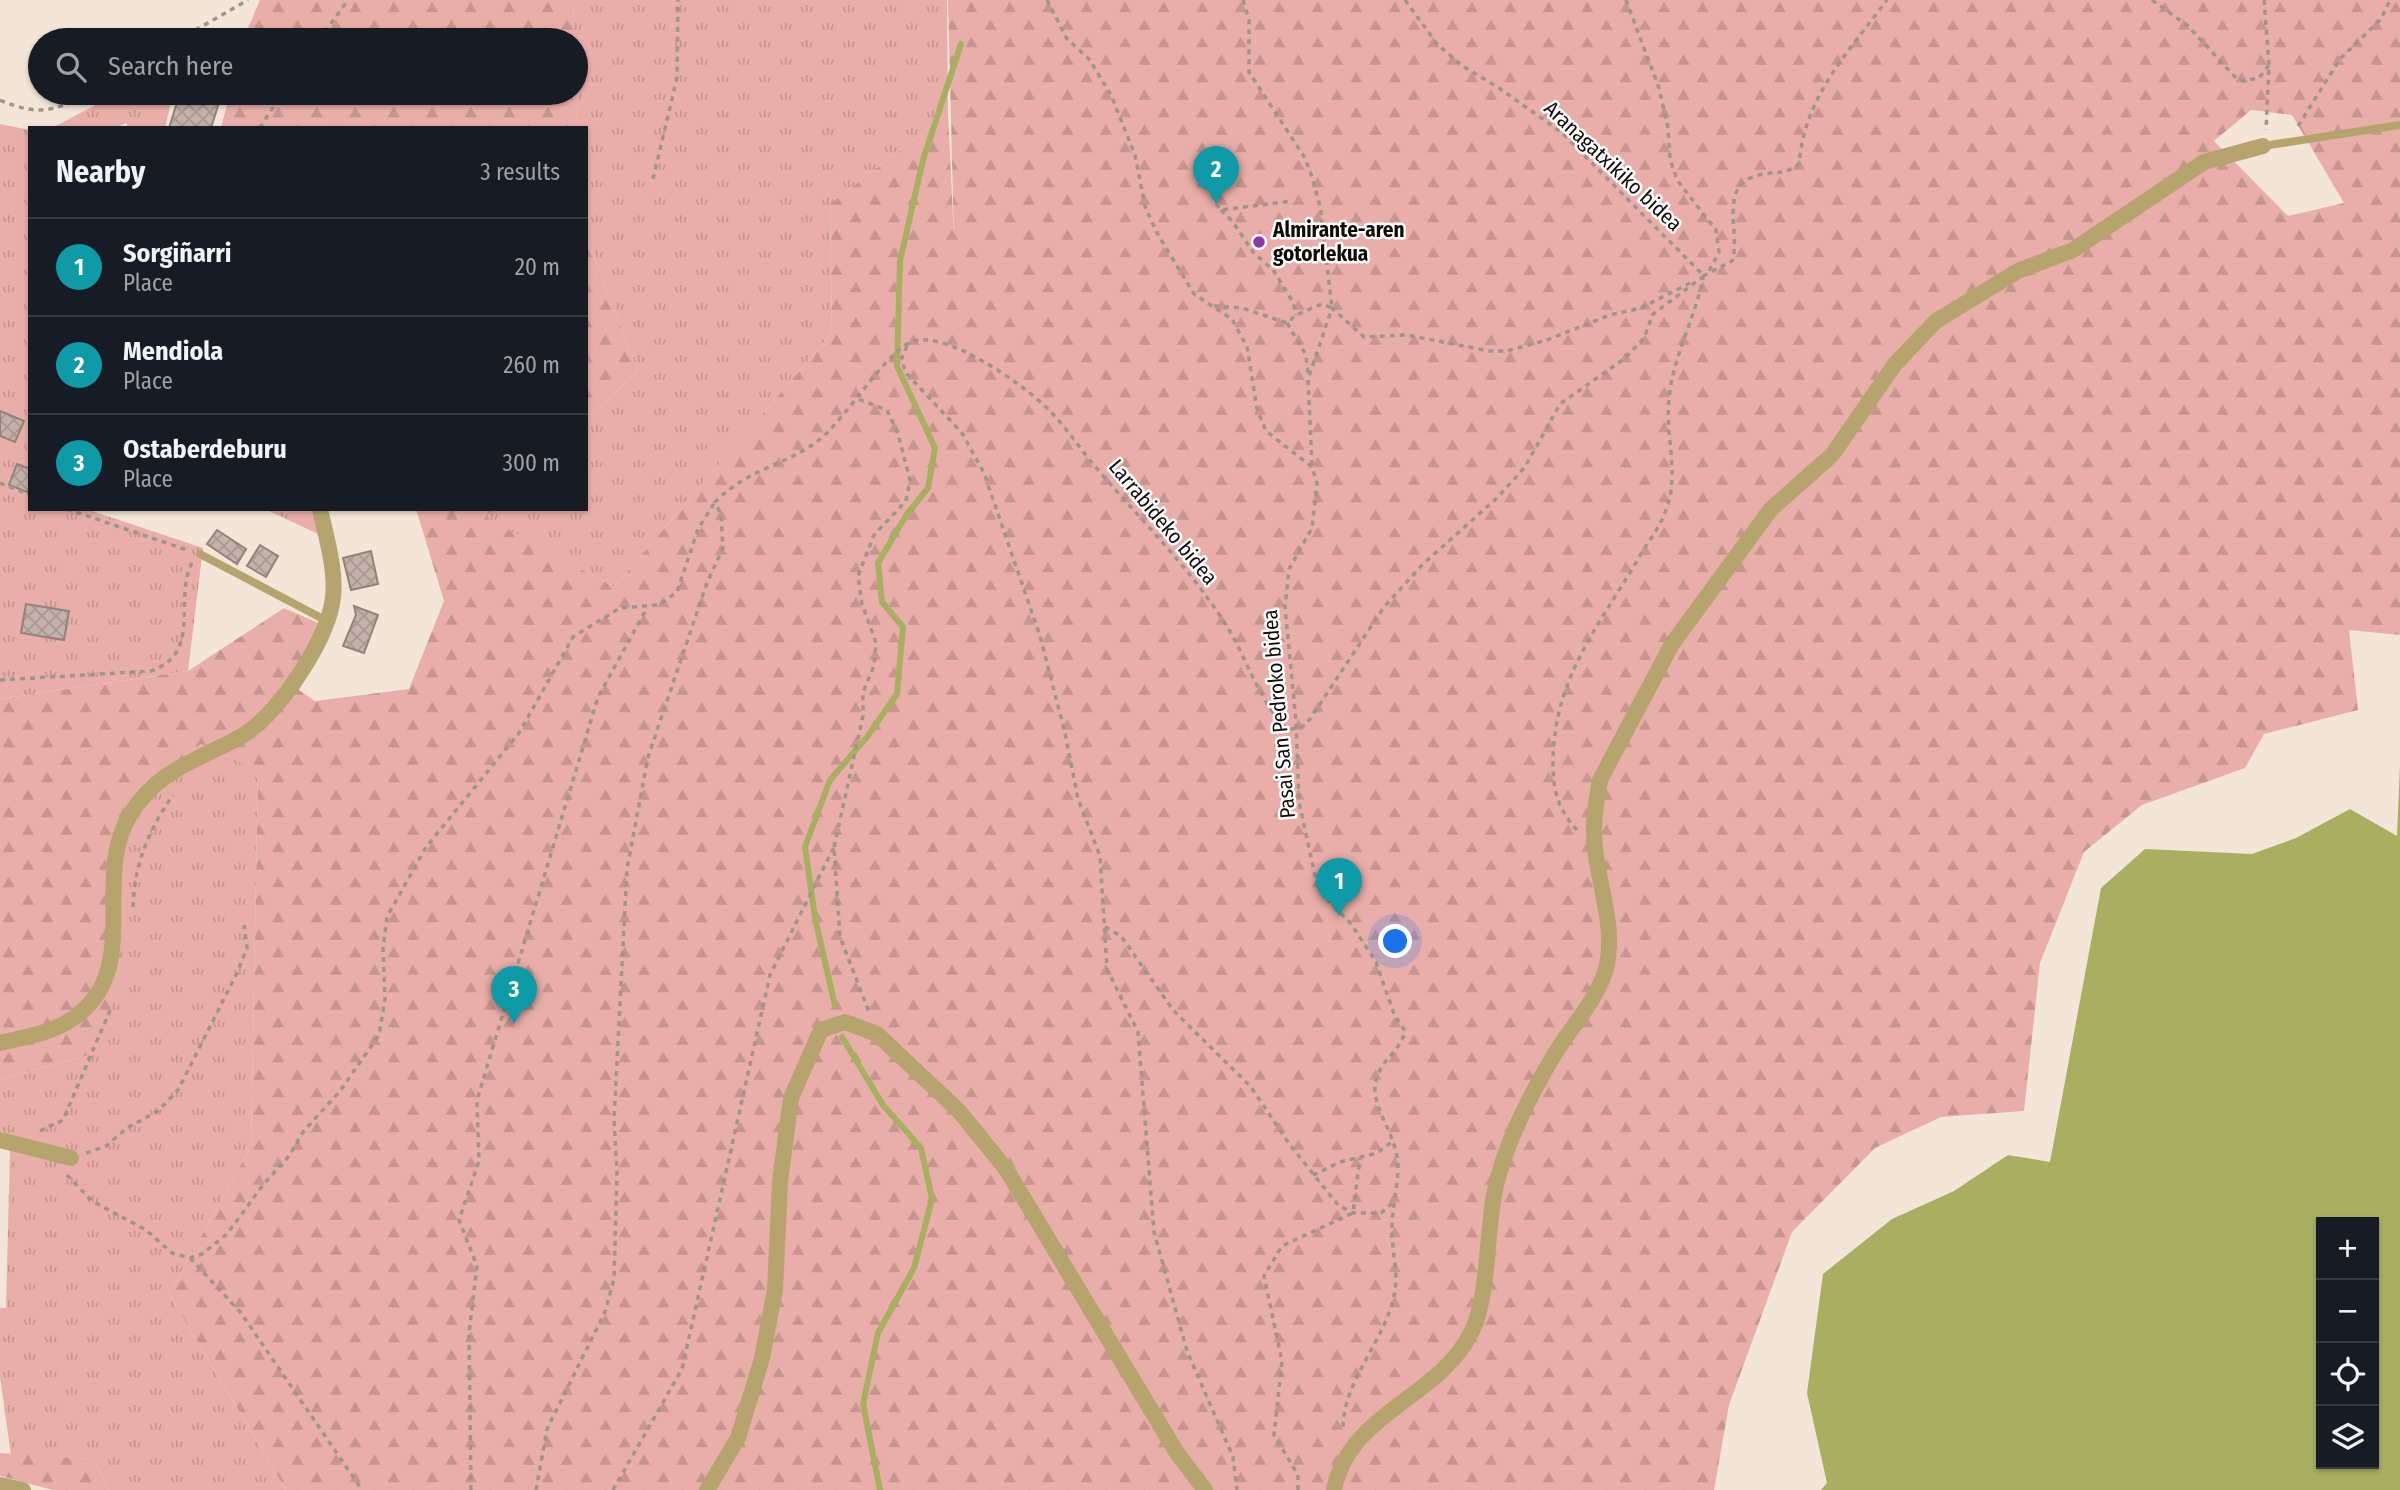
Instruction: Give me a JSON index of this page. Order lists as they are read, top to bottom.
{
  "streets": {
    "path": ["Aranagatxikiko bidea", "Larrabideko bidea", "Pasai San Pedroko bidea"]
  },
  "crossings": [
    ["Larrabideko bidea", "Pasai San Pedroko bidea"]
  ],
  "places": ["Almirante-aren gotorlekua"],
  "page": {
    "search": "Search here",
    "heading": ["Nearby", "3 results"],
    "pins": ["2", "1", "3"],
    "list": [
      {
        "mark": "1",
        "name": "Sorgiñarri",
        "note": "Place",
        "value": "20 m"
      },
      {
        "mark": "2",
        "name": "Mendiola",
        "note": "Place",
        "value": "260 m"
      },
      {
        "mark": "3",
        "name": "Ostaberdeburu",
        "note": "Place",
        "value": "300 m"
      }
    ],
    "map_buttons": ["+", "−"]
  }
}
